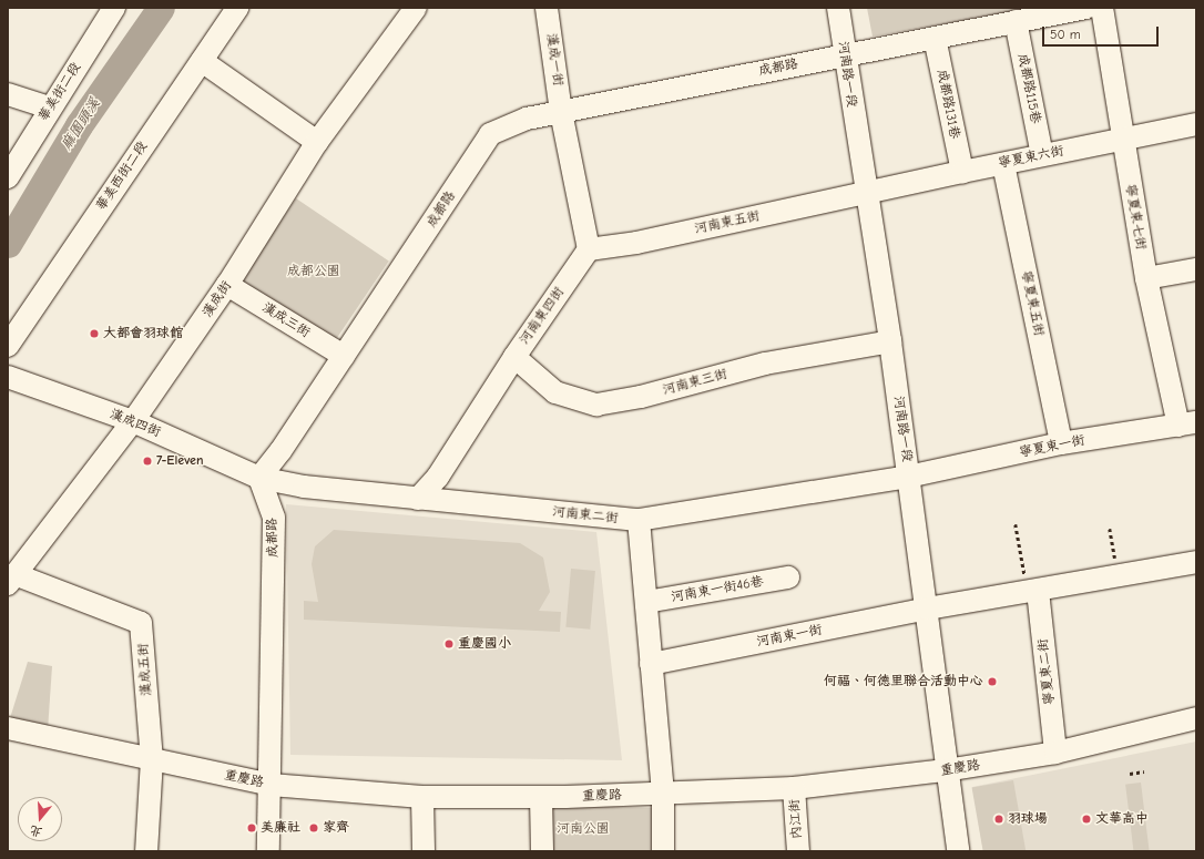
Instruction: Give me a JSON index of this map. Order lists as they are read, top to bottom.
{
  "streets": {
    "street": [
      "漢成一街",
      "成都路",
      "河南路一段",
      "成都路115巷",
      "華美街二段",
      "成都路131巷",
      "寧夏東六街",
      "華美西街二段",
      "寧夏東七街",
      "河南東五街",
      "漢成街",
      "寧夏東五街",
      "河南東四街",
      "漢成三街",
      "河南東三街",
      "漢成四街",
      "寧夏東一街",
      "河南東二街",
      "河南東一街46巷",
      "河南東一街",
      "漢成五街",
      "寧夏東二街",
      "重慶路",
      "內江街"
    ]
  },
  "crossings": [
    ["漢成一街", "成都路"],
    ["成都路", "河南路一段"],
    ["成都路", "成都路115巷"],
    ["成都路", "成都路131巷"],
    ["成都路", "漢成三街"],
    ["成都路", "漢成四街"],
    ["成都路", "河南東二街"],
    ["成都路", "重慶路"],
    ["河南路一段", "寧夏東六街"],
    ["河南路一段", "河南東五街"],
    ["河南路一段", "河南東三街"],
    ["河南路一段", "寧夏東一街"],
    ["河南路一段", "河南東二街"],
    ["河南路一段", "河南東一街"],
    ["河南路一段", "重慶路"],
    ["成都路115巷", "寧夏東六街"],
    ["成都路131巷", "寧夏東六街"],
    ["寧夏東六街", "寧夏東七街"],
    ["寧夏東六街", "河南東五街"],
    ["寧夏東六街", "寧夏東五街"],
    ["寧夏東七街", "寧夏東一街"],
    ["河南東五街", "河南東四街"],
    ["漢成街", "漢成三街"],
    ["漢成街", "漢成四街"],
    ["漢成街", "漢成五街"],
    ["寧夏東五街", "寧夏東一街"],
    ["河南東四街", "河南東三街"],
    ["河南東四街", "河南東二街"],
    ["漢成四街", "河南東二街"],
    ["寧夏東一街", "河南東二街"],
    ["漢成五街", "重慶路"],
    ["寧夏東二街", "重慶路"],
    ["重慶路", "內江街"]
  ],
  "water": ["麻園頭溪"],
  "parks": ["成都公園", "河南公園"],
  "places": [
    "大都會羽球館",
    "7-Eleven",
    "重慶國小",
    "何福、何德里聯合活動中心",
    "羽球場",
    "文華高中",
    "美廉社",
    "家齊"
  ],
  "scale_bar": "50 m",
  "north": "bottom"
}
